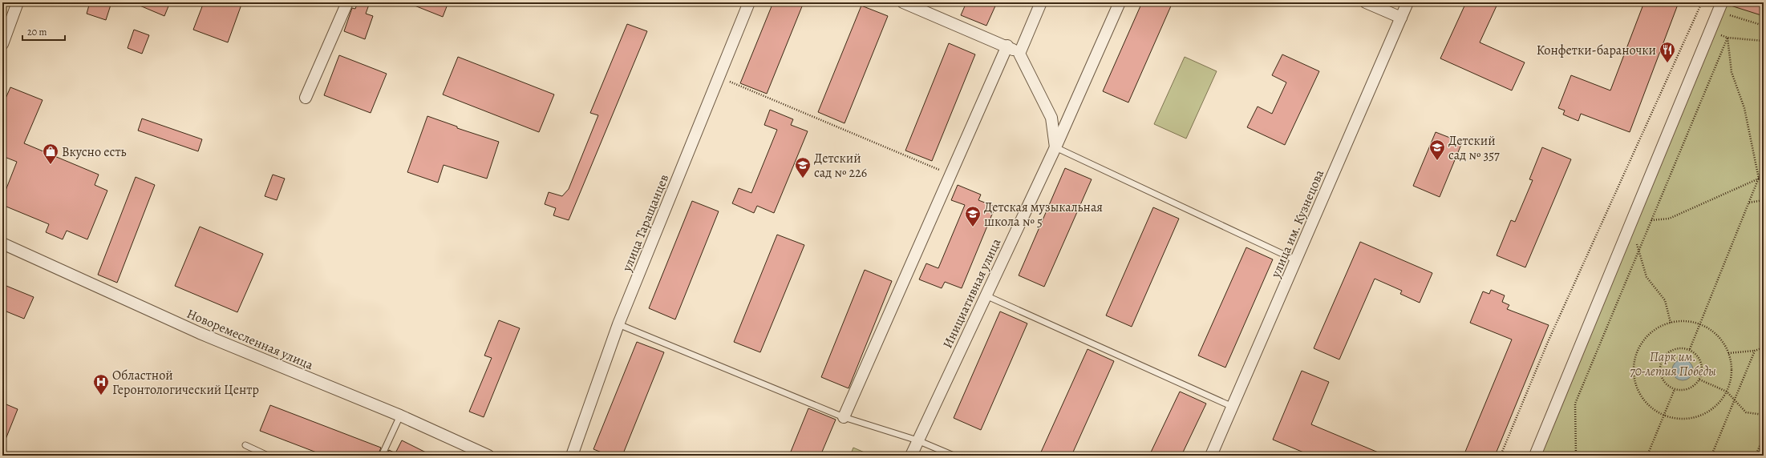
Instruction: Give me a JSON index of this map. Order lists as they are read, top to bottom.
{
  "streets": {
    "street": [
      "улица Таращанцев",
      "улица им. Кузнецова",
      "Инициативная улица",
      "Новоремесленная улица"
    ]
  },
  "parks": ["Парк им. 70-летия Победы"],
  "places": {
    "restaurant": ["Конфетки-бараночки"],
    "school or university": ["Детский сад № 357", "Детский сад № 226", "Детская музыкальная школа № 5"],
    "shop": ["Вкусно есть"],
    "hospital": ["Областной Геронтологический Центр"]
  },
  "scale_bar": "20 m"
}
